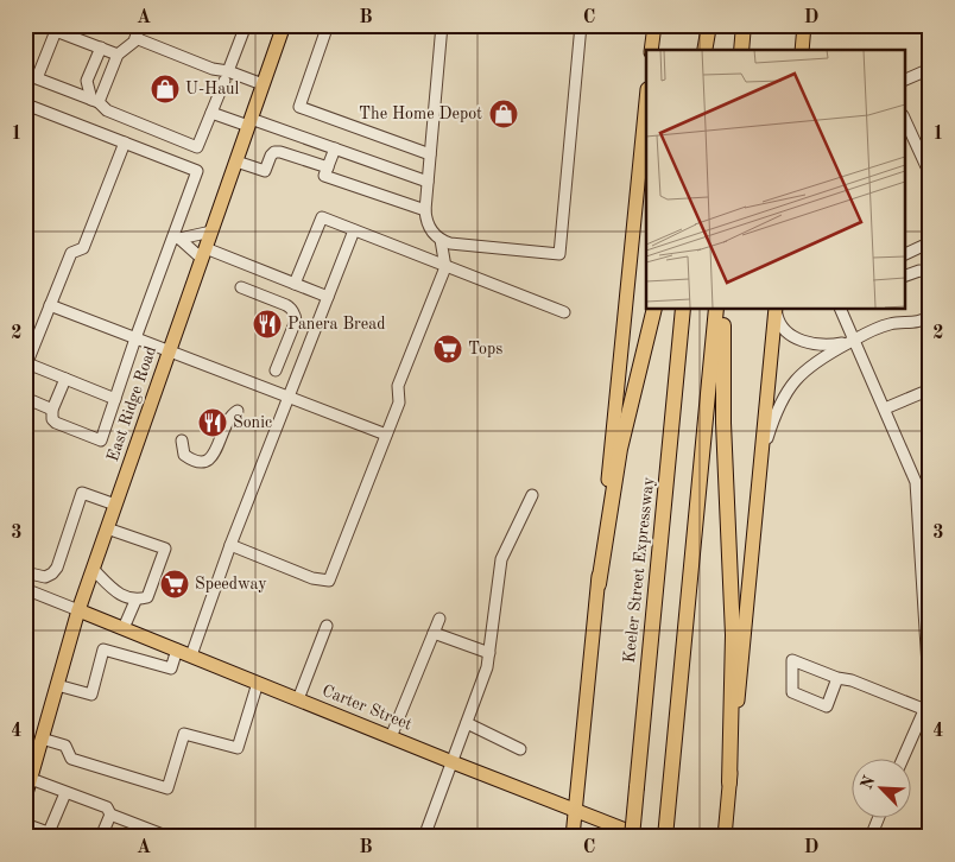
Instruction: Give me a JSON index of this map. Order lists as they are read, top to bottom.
{
  "streets": {
    "highway": ["Keeler Street Expressway"],
    "main road": ["East Ridge Road", "Carter Street"]
  },
  "crossings": [
    ["East Ridge Road", "Carter Street"]
  ],
  "places": {
    "shop": ["U-Haul", "The Home Depot"],
    "restaurant": ["Panera Bread", "Sonic"],
    "supermarket": ["Tops", "Speedway"]
  },
  "north": "top left",
  "grid": {
    "columns": [
      "A",
      "B",
      "C",
      "D"
    ],
    "rows": [
      "1",
      "2",
      "3",
      "4"
    ]
  }
}
